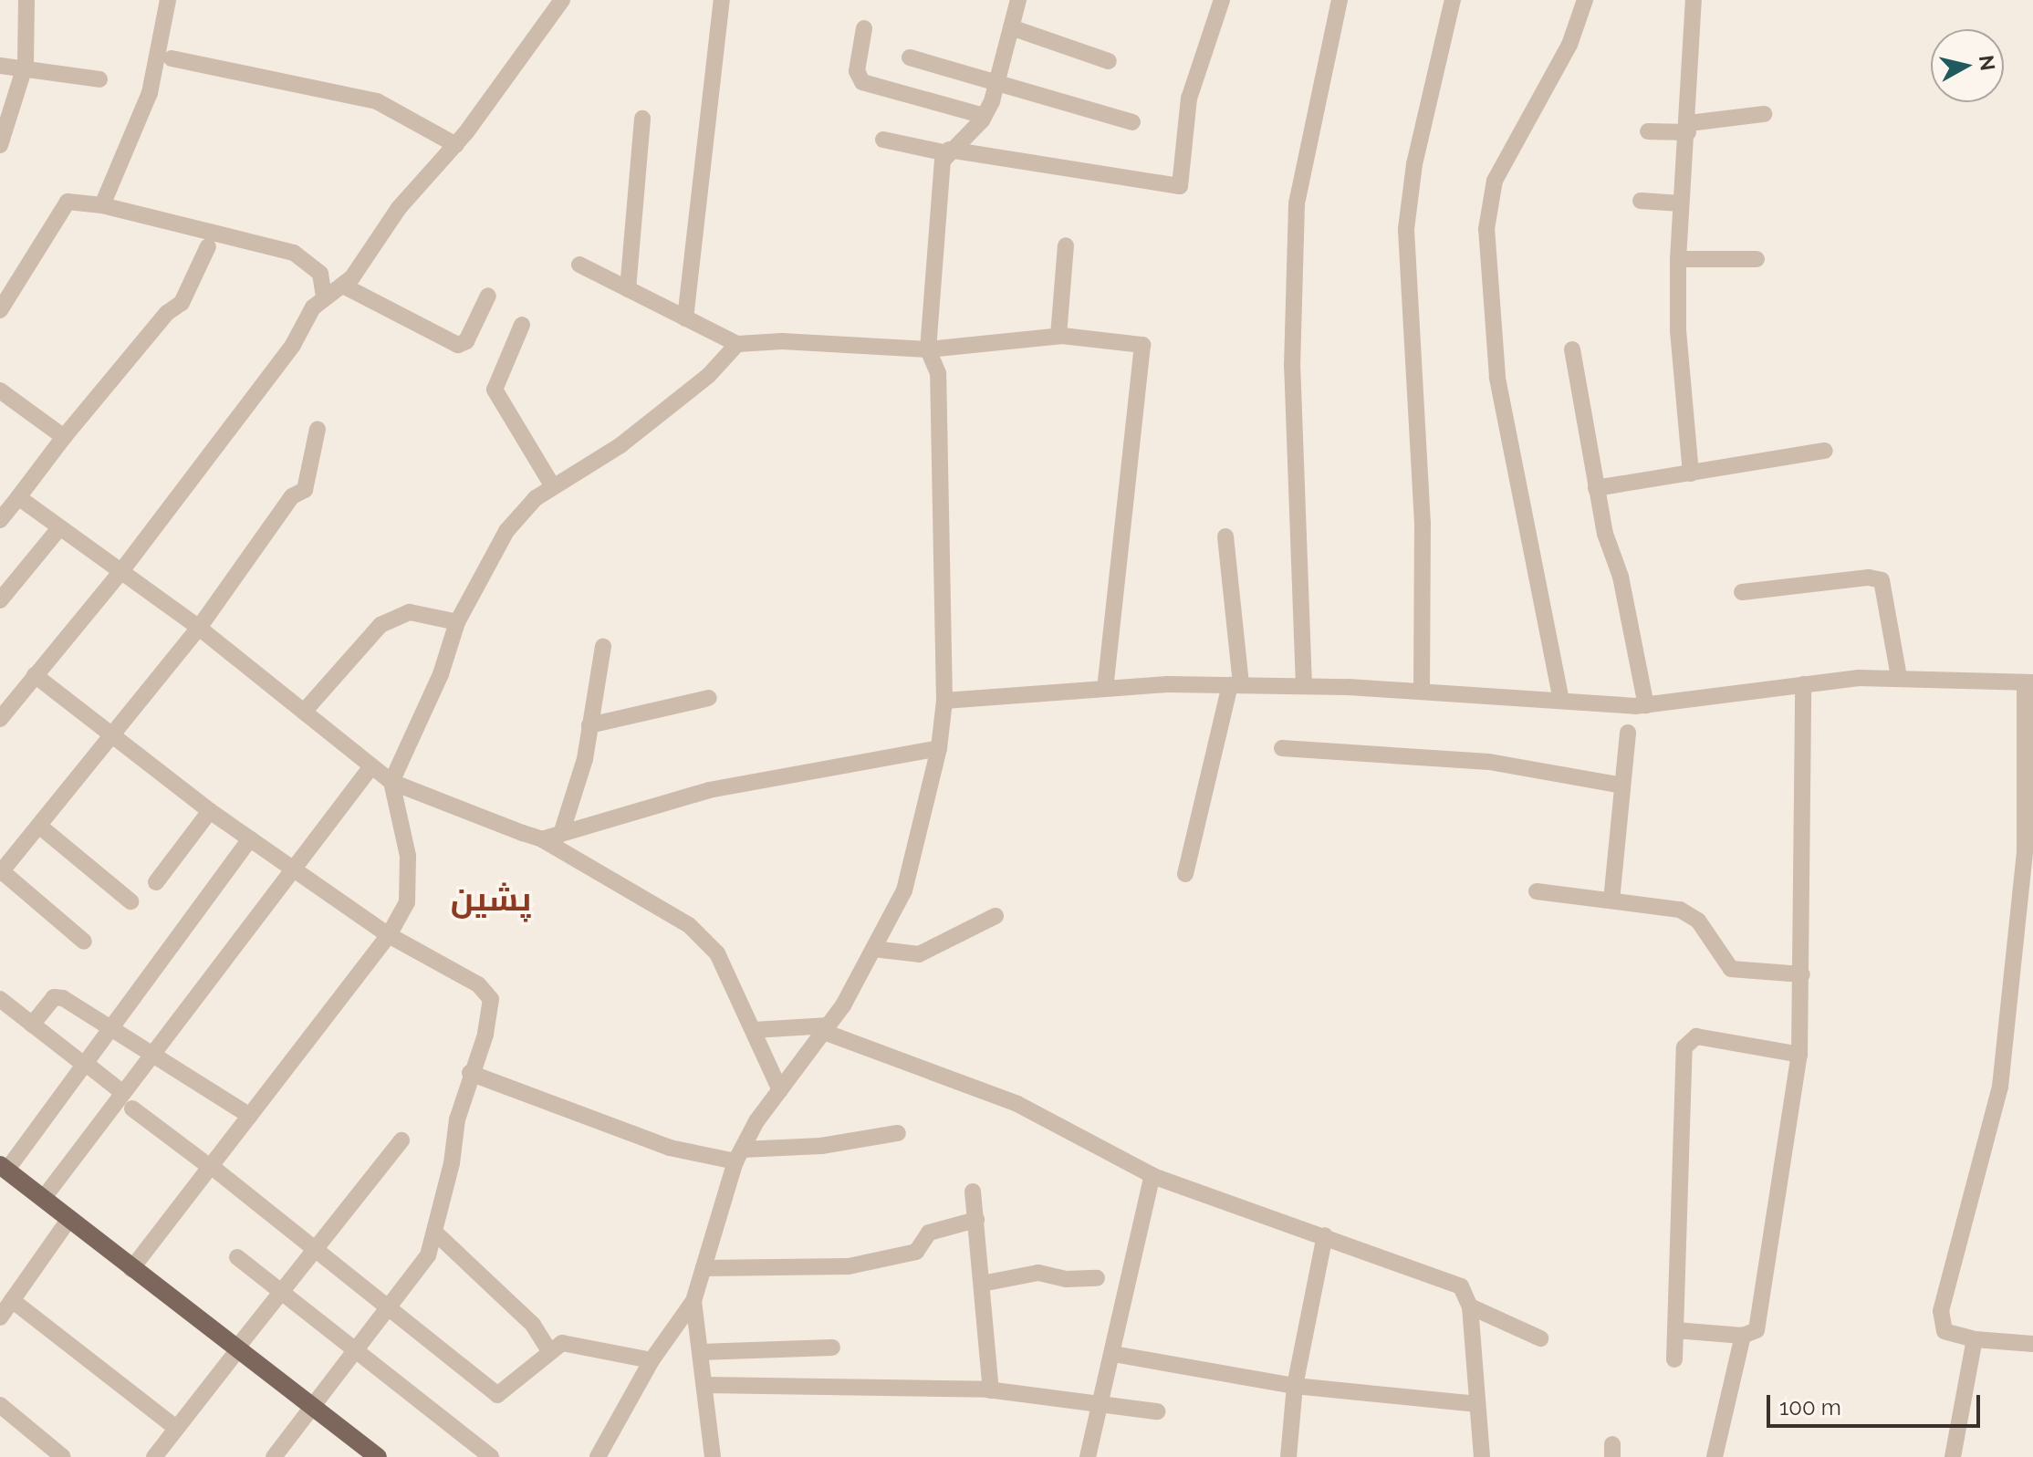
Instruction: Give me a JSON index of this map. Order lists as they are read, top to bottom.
{
  "districts": ["پشین"],
  "scale_bar": "100 m",
  "north": "right"
}
